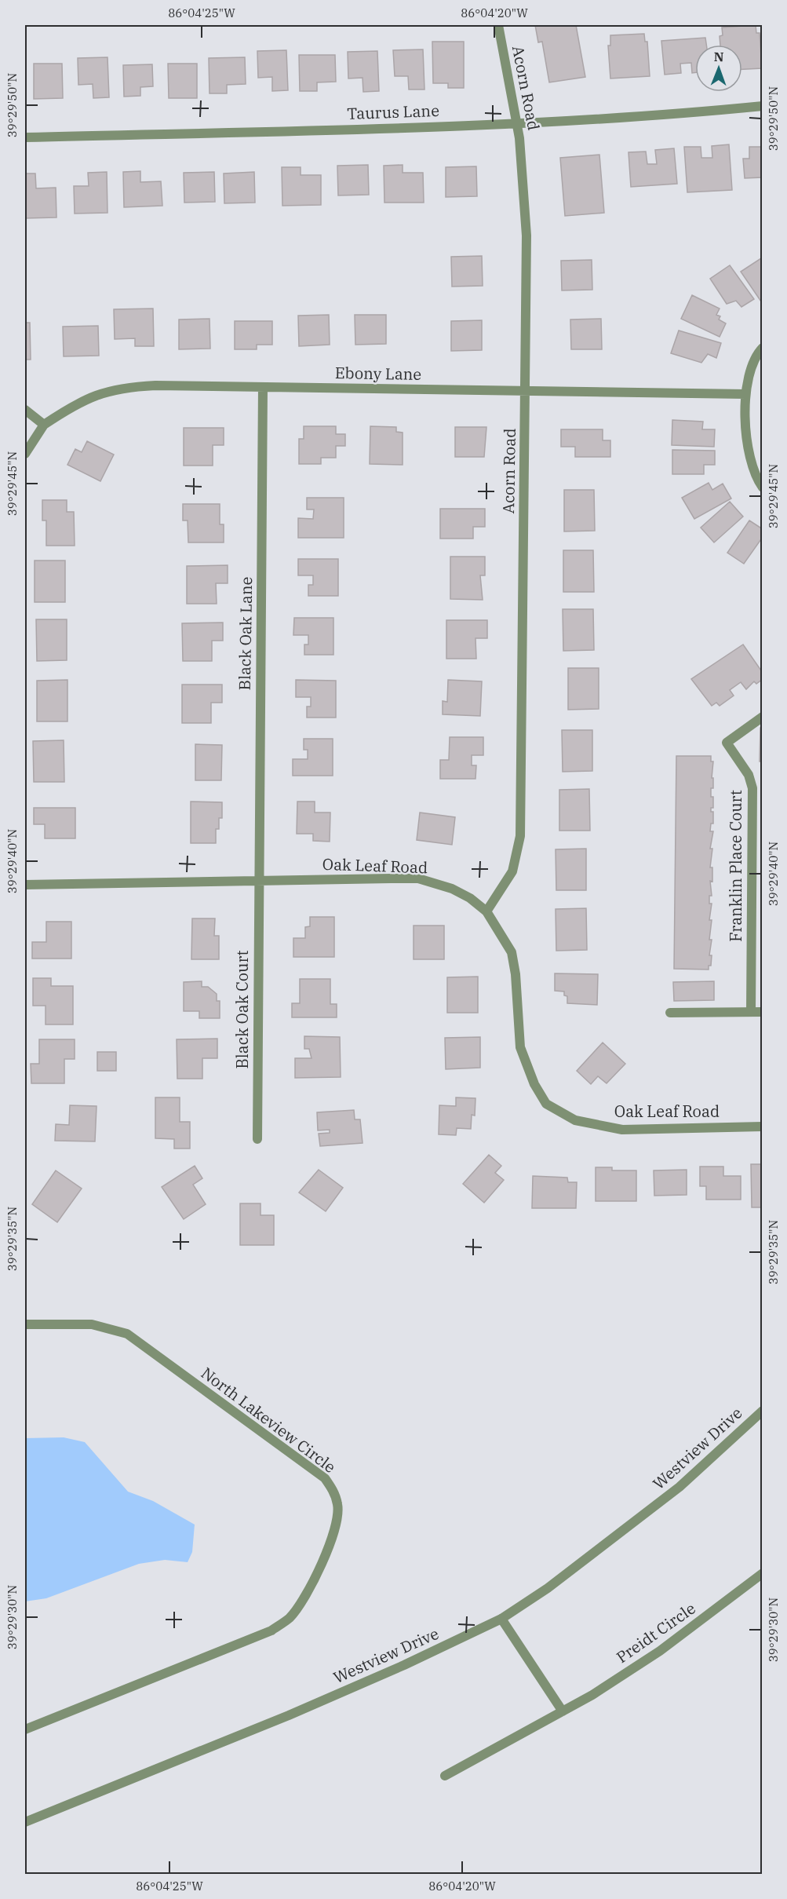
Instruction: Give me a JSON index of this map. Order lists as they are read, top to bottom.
{
  "streets": {
    "street": [
      "Acorn Road",
      "Taurus Lane",
      "Ebony Lane",
      "Black Oak Lane",
      "Oak Leaf Road",
      "Franklin Place Court",
      "Black Oak Court",
      "North Lakeview Circle",
      "Westview Drive",
      "Preidt Circle"
    ]
  },
  "crossings": [
    ["Acorn Road", "Taurus Lane"],
    ["Acorn Road", "Ebony Lane"],
    ["Acorn Road", "Oak Leaf Road"],
    ["Ebony Lane", "Black Oak Lane"],
    ["Black Oak Lane", "Oak Leaf Road"],
    ["Black Oak Lane", "Black Oak Court"],
    ["Oak Leaf Road", "Black Oak Court"]
  ],
  "north": "top",
  "coordinates": [
    "86°04'25\"W",
    "86°04'20\"W",
    "39°29'50\"N",
    "39°29'45\"N",
    "39°29'40\"N",
    "39°29'35\"N",
    "39°29'30\"N"
  ]
}
